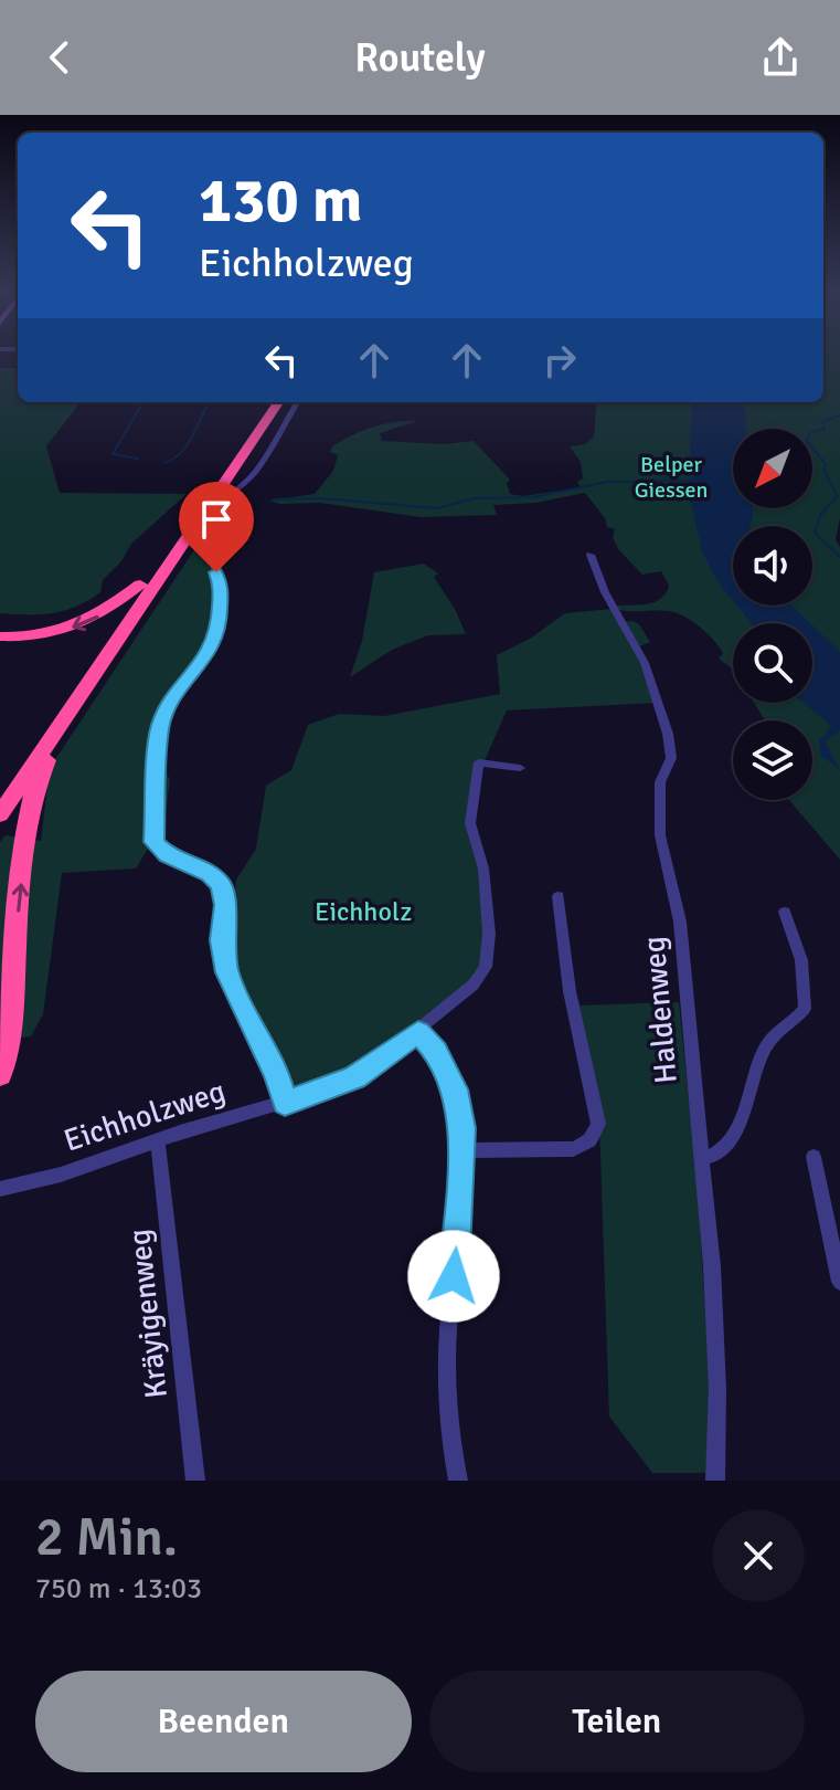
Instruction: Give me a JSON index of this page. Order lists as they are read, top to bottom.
{
  "streets": {
    "street": ["Haldenweg", "Eichholzweg", "Kräyigenweg"]
  },
  "crossings": [
    ["Eichholzweg", "Kräyigenweg"]
  ],
  "parks": ["Belper Giessen", "Eichholz"],
  "north": "bottom left",
  "page": {
    "header": "Routely",
    "turn": ["130 m", "Eichholzweg"],
    "heading": ["2 Min.", "750 m · 13:03"],
    "buttons": ["Beenden", "Teilen"]
  }
}
